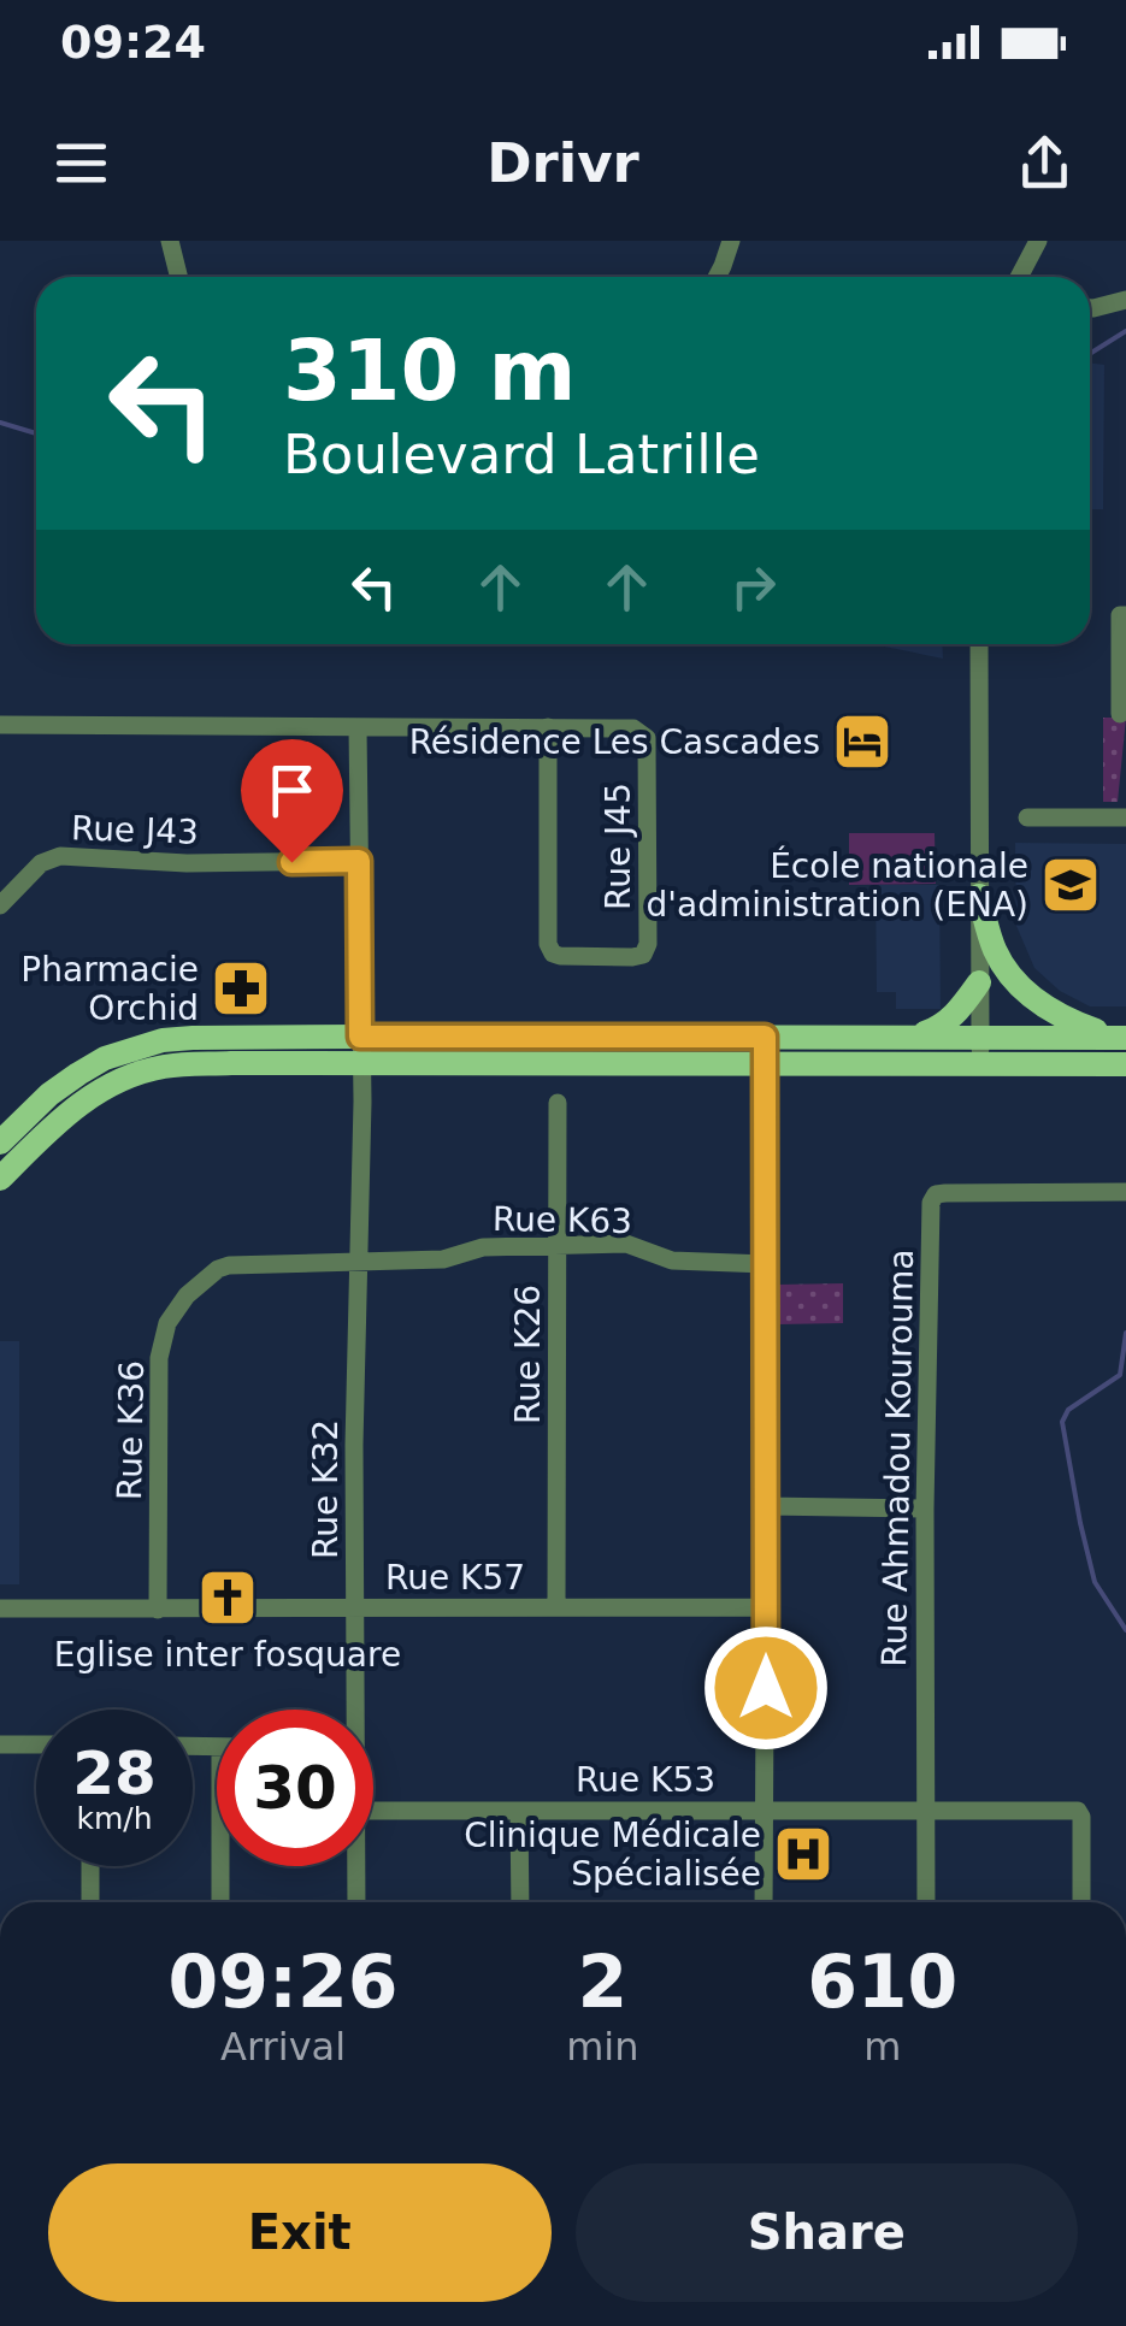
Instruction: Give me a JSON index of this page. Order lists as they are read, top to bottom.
{
  "streets": {
    "street": [
      "Rue J43",
      "Rue J45",
      "Rue K63",
      "Rue K26",
      "Rue K36",
      "Rue Ahmadou Kourouma",
      "Rue K32",
      "Rue K57",
      "Rue K53"
    ]
  },
  "crossings": [
    ["Rue J43", "Rue K32"],
    ["Rue J45", "Rue K32"],
    ["Rue K63", "Rue K26"],
    ["Rue K63", "Rue K36"],
    ["Rue K63", "Rue K32"],
    ["Rue K26", "Rue K57"],
    ["Rue K36", "Rue K32"],
    ["Rue K36", "Rue K57"],
    ["Rue Ahmadou Kourouma", "Rue K53"],
    ["Rue K32", "Rue K57"]
  ],
  "places": {
    "hotel": ["Résidence Les Cascades"],
    "school or university": ["École nationale d'administration (ENA)"],
    "pharmacy": ["Pharmacie Orchid"],
    "church": ["Eglise inter fosquare"],
    "hospital": ["Clinique Médicale Spécialisée"]
  },
  "page": {
    "status": "09:24",
    "header": "Drivr",
    "turn": ["310 m", "Boulevard Latrille"],
    "speed": "28 km/h",
    "limit": "30",
    "eta": [
      "09:26",
      "Arrival",
      "2",
      "min",
      "610",
      "m"
    ],
    "buttons": ["Exit", "Share"]
  }
}
